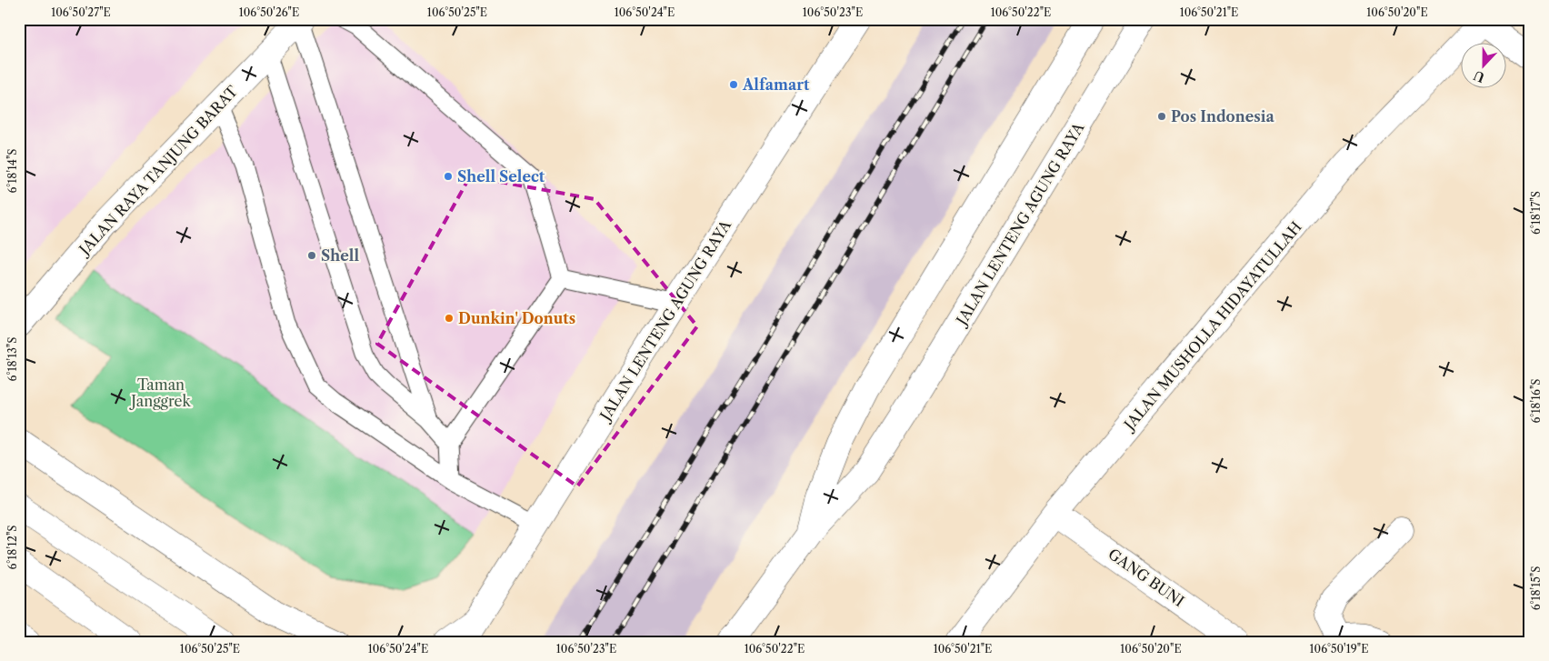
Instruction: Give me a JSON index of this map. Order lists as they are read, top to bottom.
{
  "streets": {
    "main road": [
      "JALAN RAYA TANJUNG BARAT",
      "JALAN LENTENG AGUNG RAYA",
      "JALAN MUSHOLLA HIDAYATULLAH",
      "GANG BUNI"
    ]
  },
  "crossings": [
    ["JALAN MUSHOLLA HIDAYATULLAH", "GANG BUNI"]
  ],
  "parks": ["Taman Janggrek"],
  "places": [
    "Alfamart",
    "Pos Indonesia",
    "Shell Select",
    "Shell",
    "Dunkin' Donuts"
  ],
  "north": "bottom",
  "coordinates": [
    "106°50'27\"E",
    "106°50'26\"E",
    "106°50'25\"E",
    "106°50'24\"E",
    "106°50'23\"E",
    "106°50'22\"E",
    "106°50'21\"E",
    "106°50'20\"E",
    "6°18'14\"S",
    "6°18'17\"S",
    "6°18'13\"S",
    "6°18'16\"S",
    "6°18'12\"S",
    "6°18'15\"S",
    "106°50'19\"E"
  ]
}
